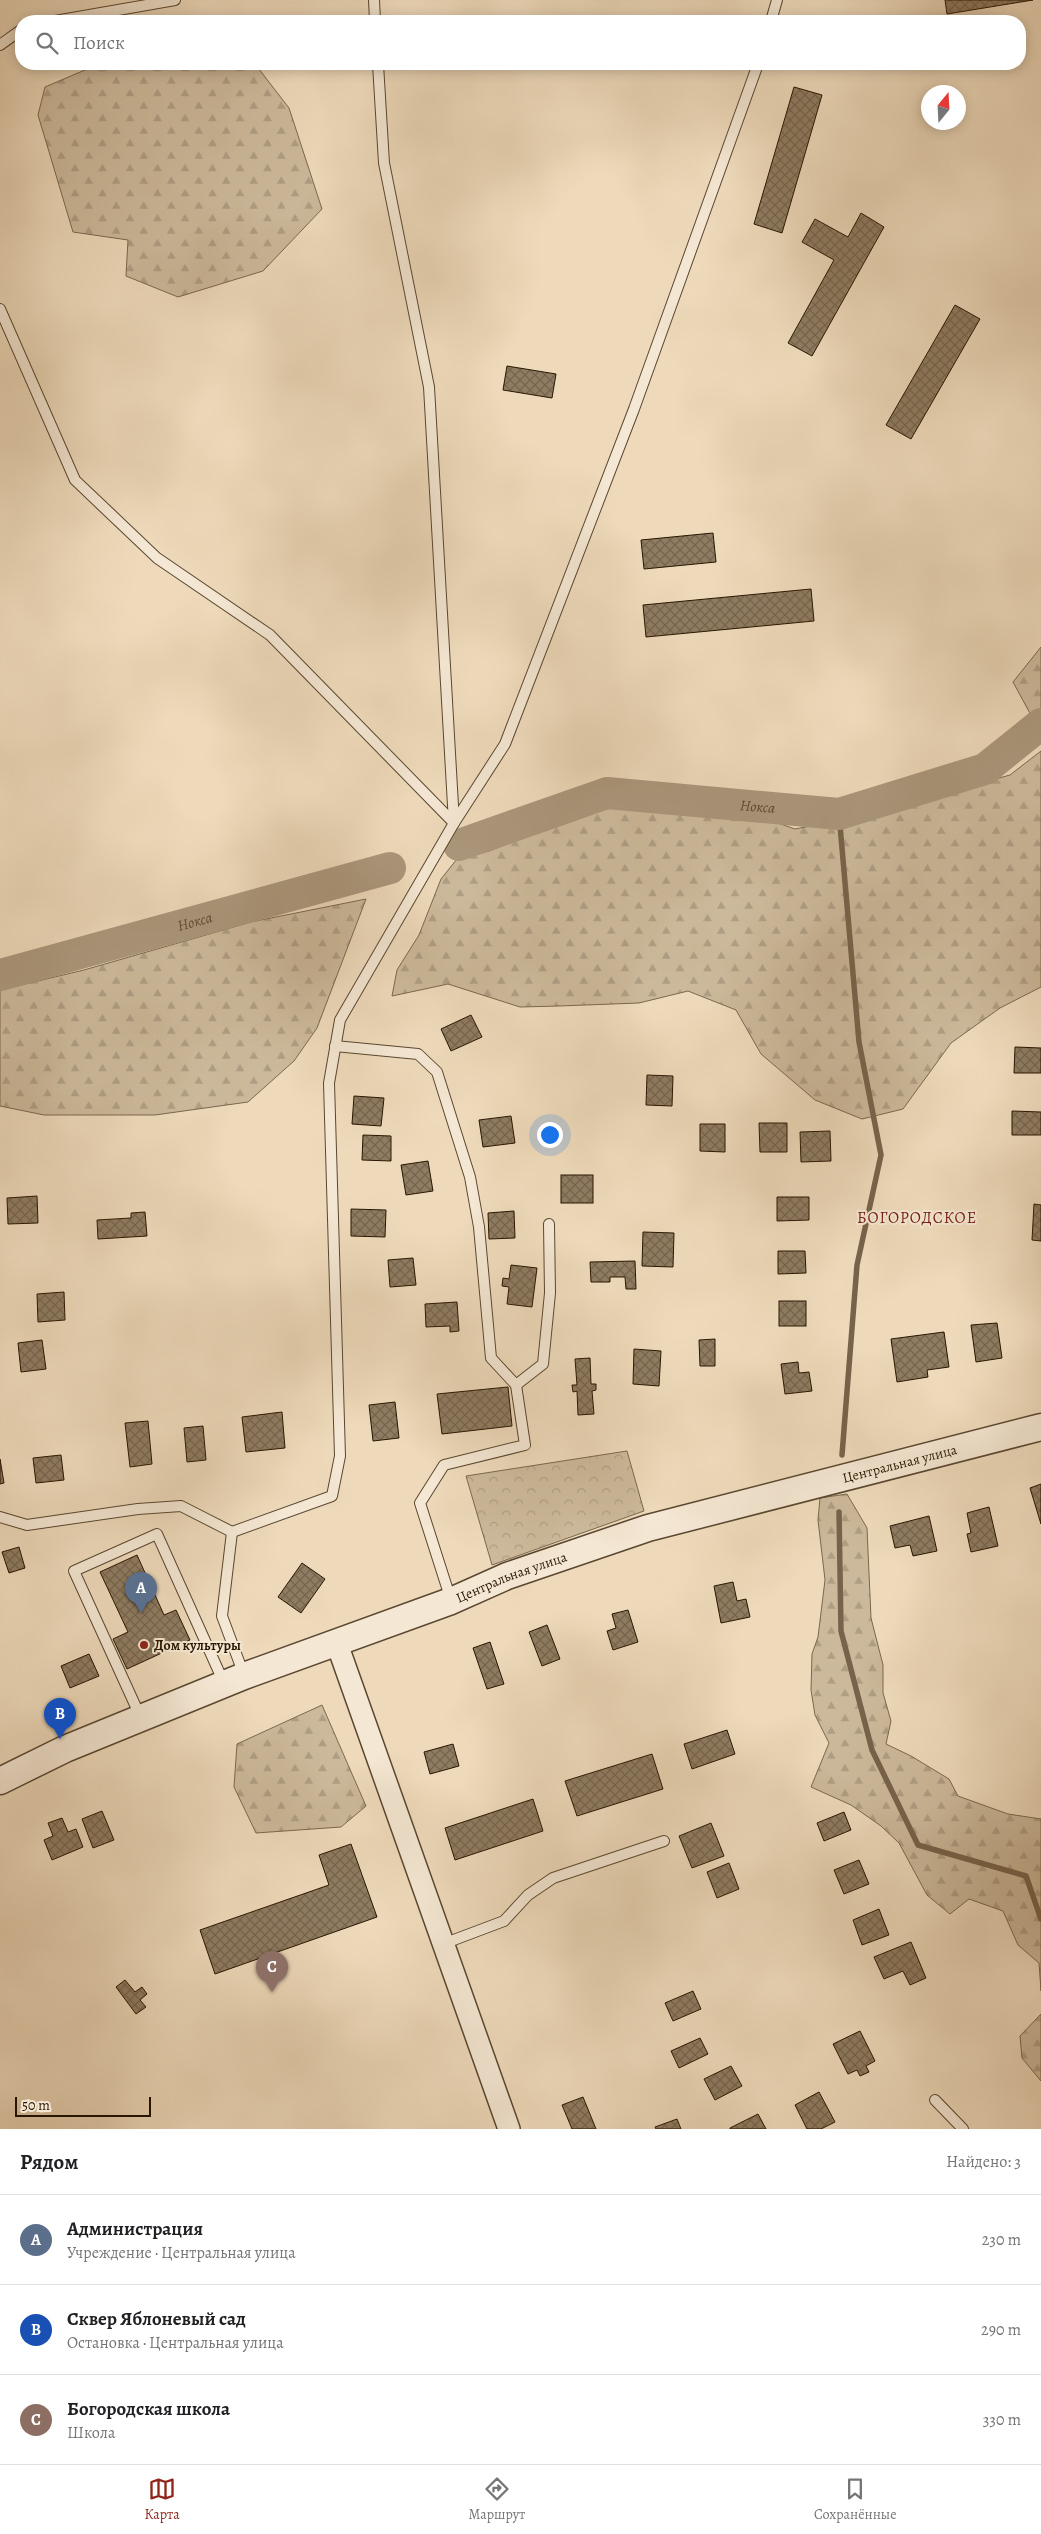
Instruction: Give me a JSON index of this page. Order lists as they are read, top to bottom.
{
  "streets": {
    "street": ["Центральная улица"]
  },
  "districts": ["БОГОРОДСКОЕ"],
  "water": ["Нокса"],
  "places": ["Дом культуры"],
  "scale_bar": "50 m",
  "north": "top",
  "page": {
    "search": "Поиск",
    "pins": ["A", "B", "C"],
    "scale": "50 m",
    "heading": ["Рядом", "Найдено: 3"],
    "list": [
      {
        "mark": "A",
        "name": "Администрация",
        "note": "Учреждение · Центральная улица",
        "value": "230 m"
      },
      {
        "mark": "B",
        "name": "Сквер Яблоневый сад",
        "note": "Остановка · Центральная улица",
        "value": "290 m"
      },
      {
        "mark": "C",
        "name": "Богородская школа",
        "note": "Школа",
        "value": "330 m"
      }
    ],
    "nav": ["Карта", "Маршрут", "Сохранённые"]
  }
}
